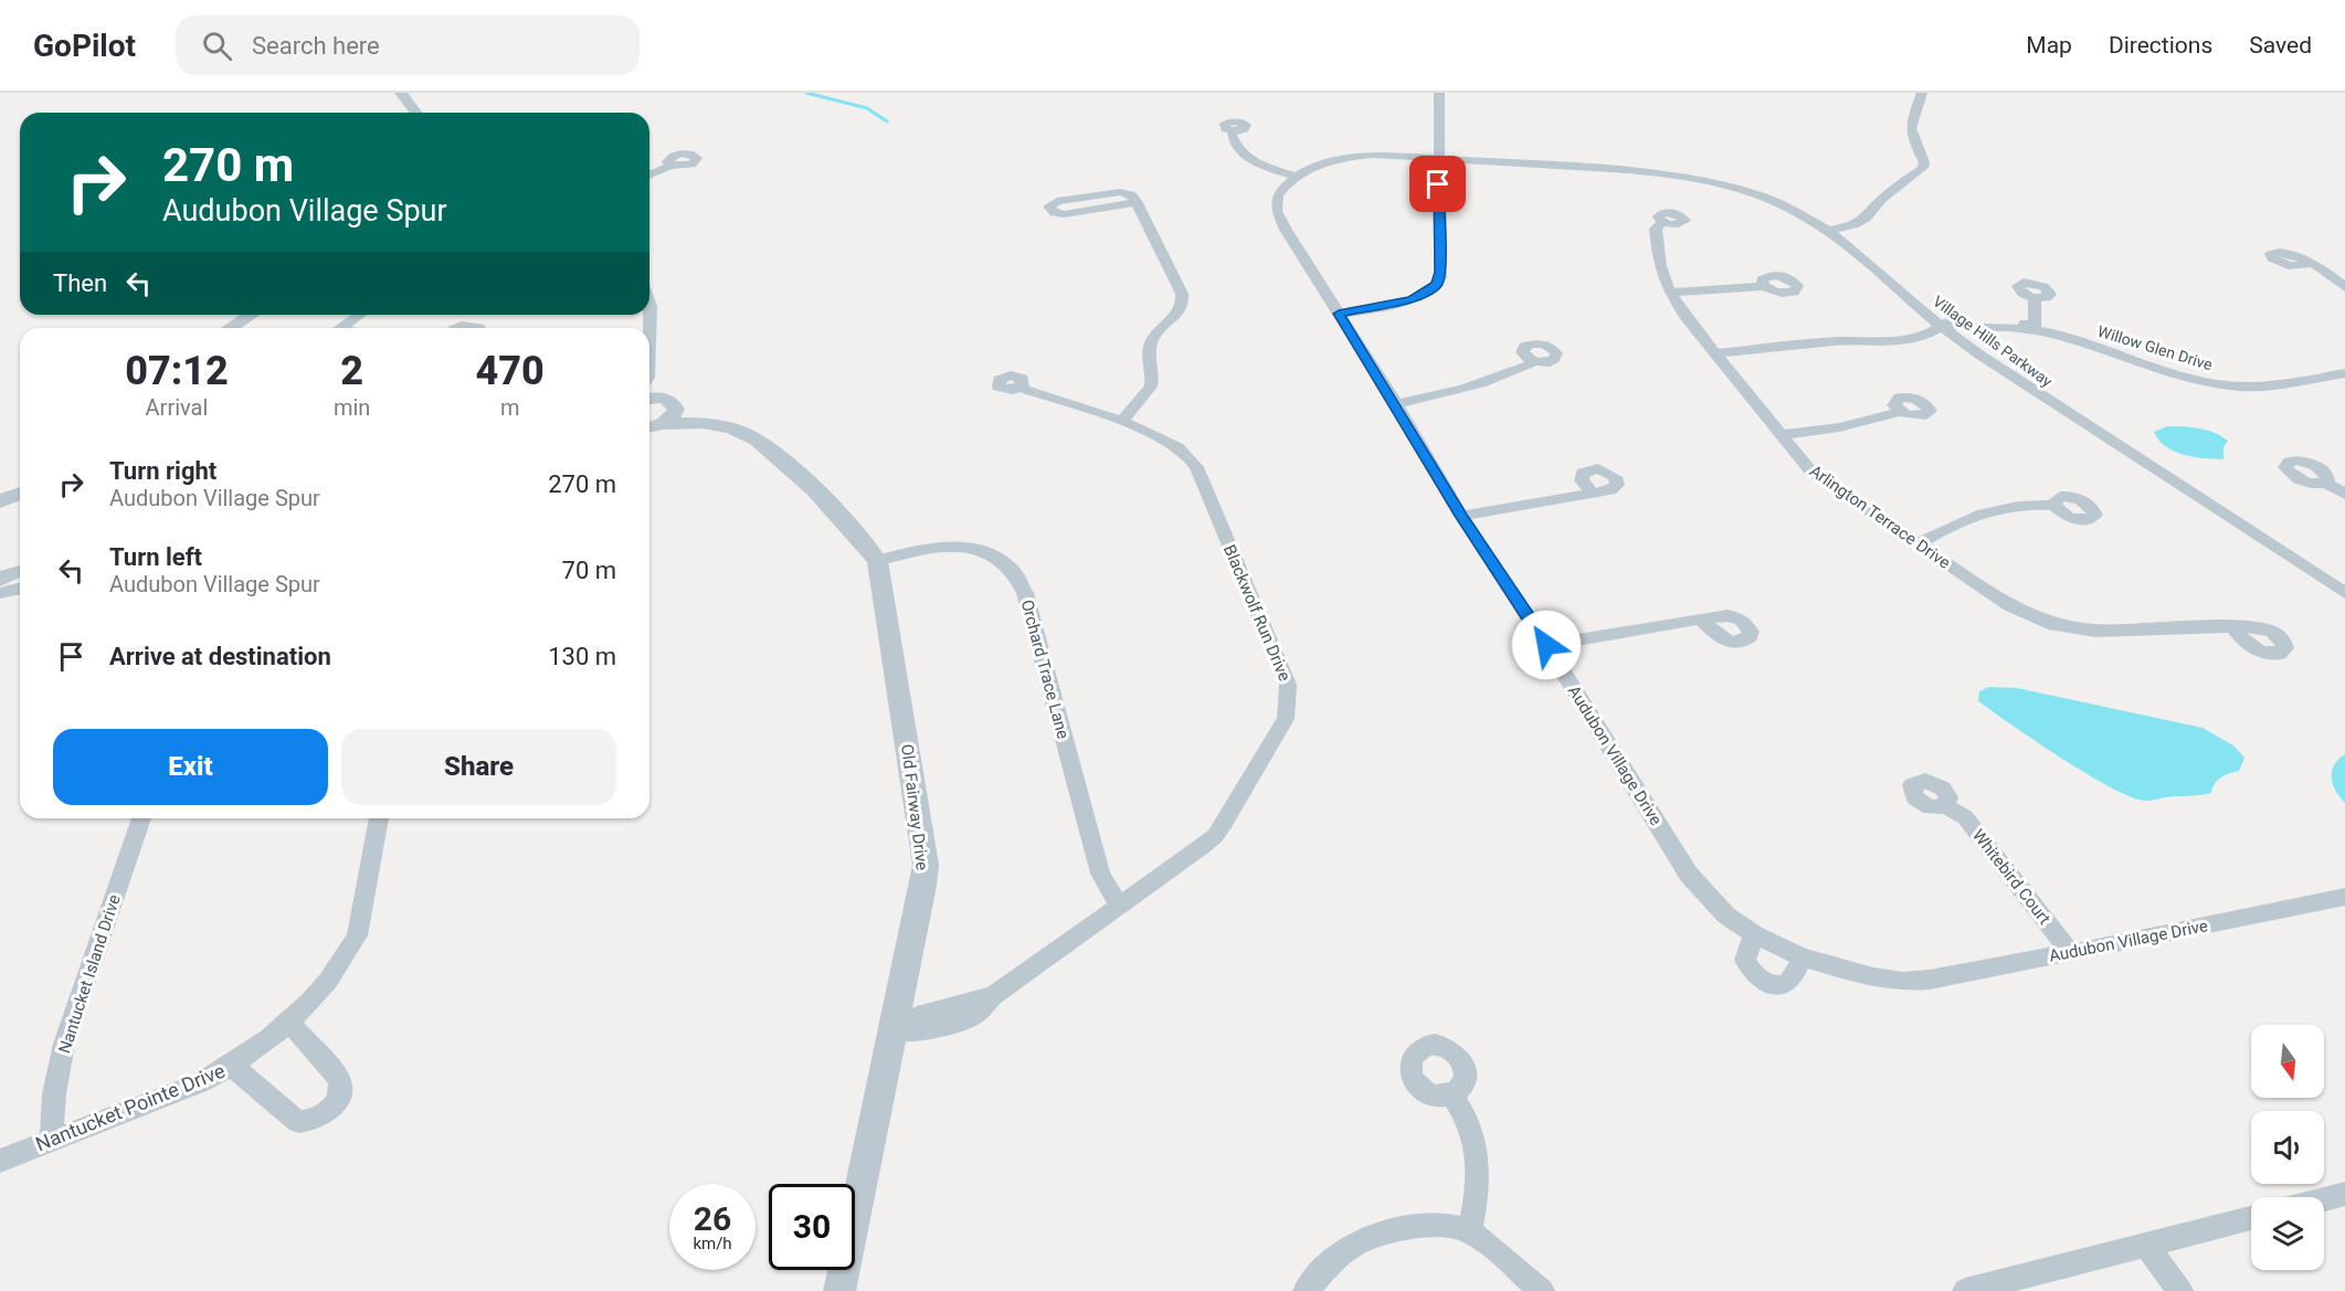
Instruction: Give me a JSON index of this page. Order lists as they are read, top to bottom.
{
  "streets": {
    "street": [
      "Village Hills Parkway",
      "Willow Glen Drive",
      "Arlington Terrace Drive",
      "Blackwolf Run Drive",
      "Orchard Trace Lane",
      "Audubon Village Drive",
      "Old Fairway Drive",
      "Whitebird Court",
      "Nantucket Island Drive",
      "Nantucket Pointe Drive"
    ]
  },
  "crossings": [
    ["Village Hills Parkway", "Willow Glen Drive"],
    ["Village Hills Parkway", "Audubon Village Drive"],
    ["Blackwolf Run Drive", "Orchard Trace Lane"],
    ["Blackwolf Run Drive", "Old Fairway Drive"],
    ["Orchard Trace Lane", "Old Fairway Drive"],
    ["Audubon Village Drive", "Whitebird Court"],
    ["Nantucket Island Drive", "Nantucket Pointe Drive"]
  ],
  "north": "bottom",
  "page": {
    "header": "GoPilot",
    "search": "Search here",
    "nav": ["Map", "Directions", "Saved"],
    "turn": ["270 m", "Audubon Village Spur"],
    "then": "Then",
    "eta": [
      "07:12",
      "Arrival",
      "2",
      "min",
      "470",
      "m"
    ],
    "list": [
      {
        "name": "Turn right",
        "note": "Audubon Village Spur",
        "value": "270 m"
      },
      {
        "name": "Turn left",
        "note": "Audubon Village Spur",
        "value": "70 m"
      },
      {
        "name": "Arrive at destination",
        "value": "130 m"
      }
    ],
    "buttons": ["Exit", "Share"],
    "speed": "26 km/h",
    "limit": "30"
  }
}
